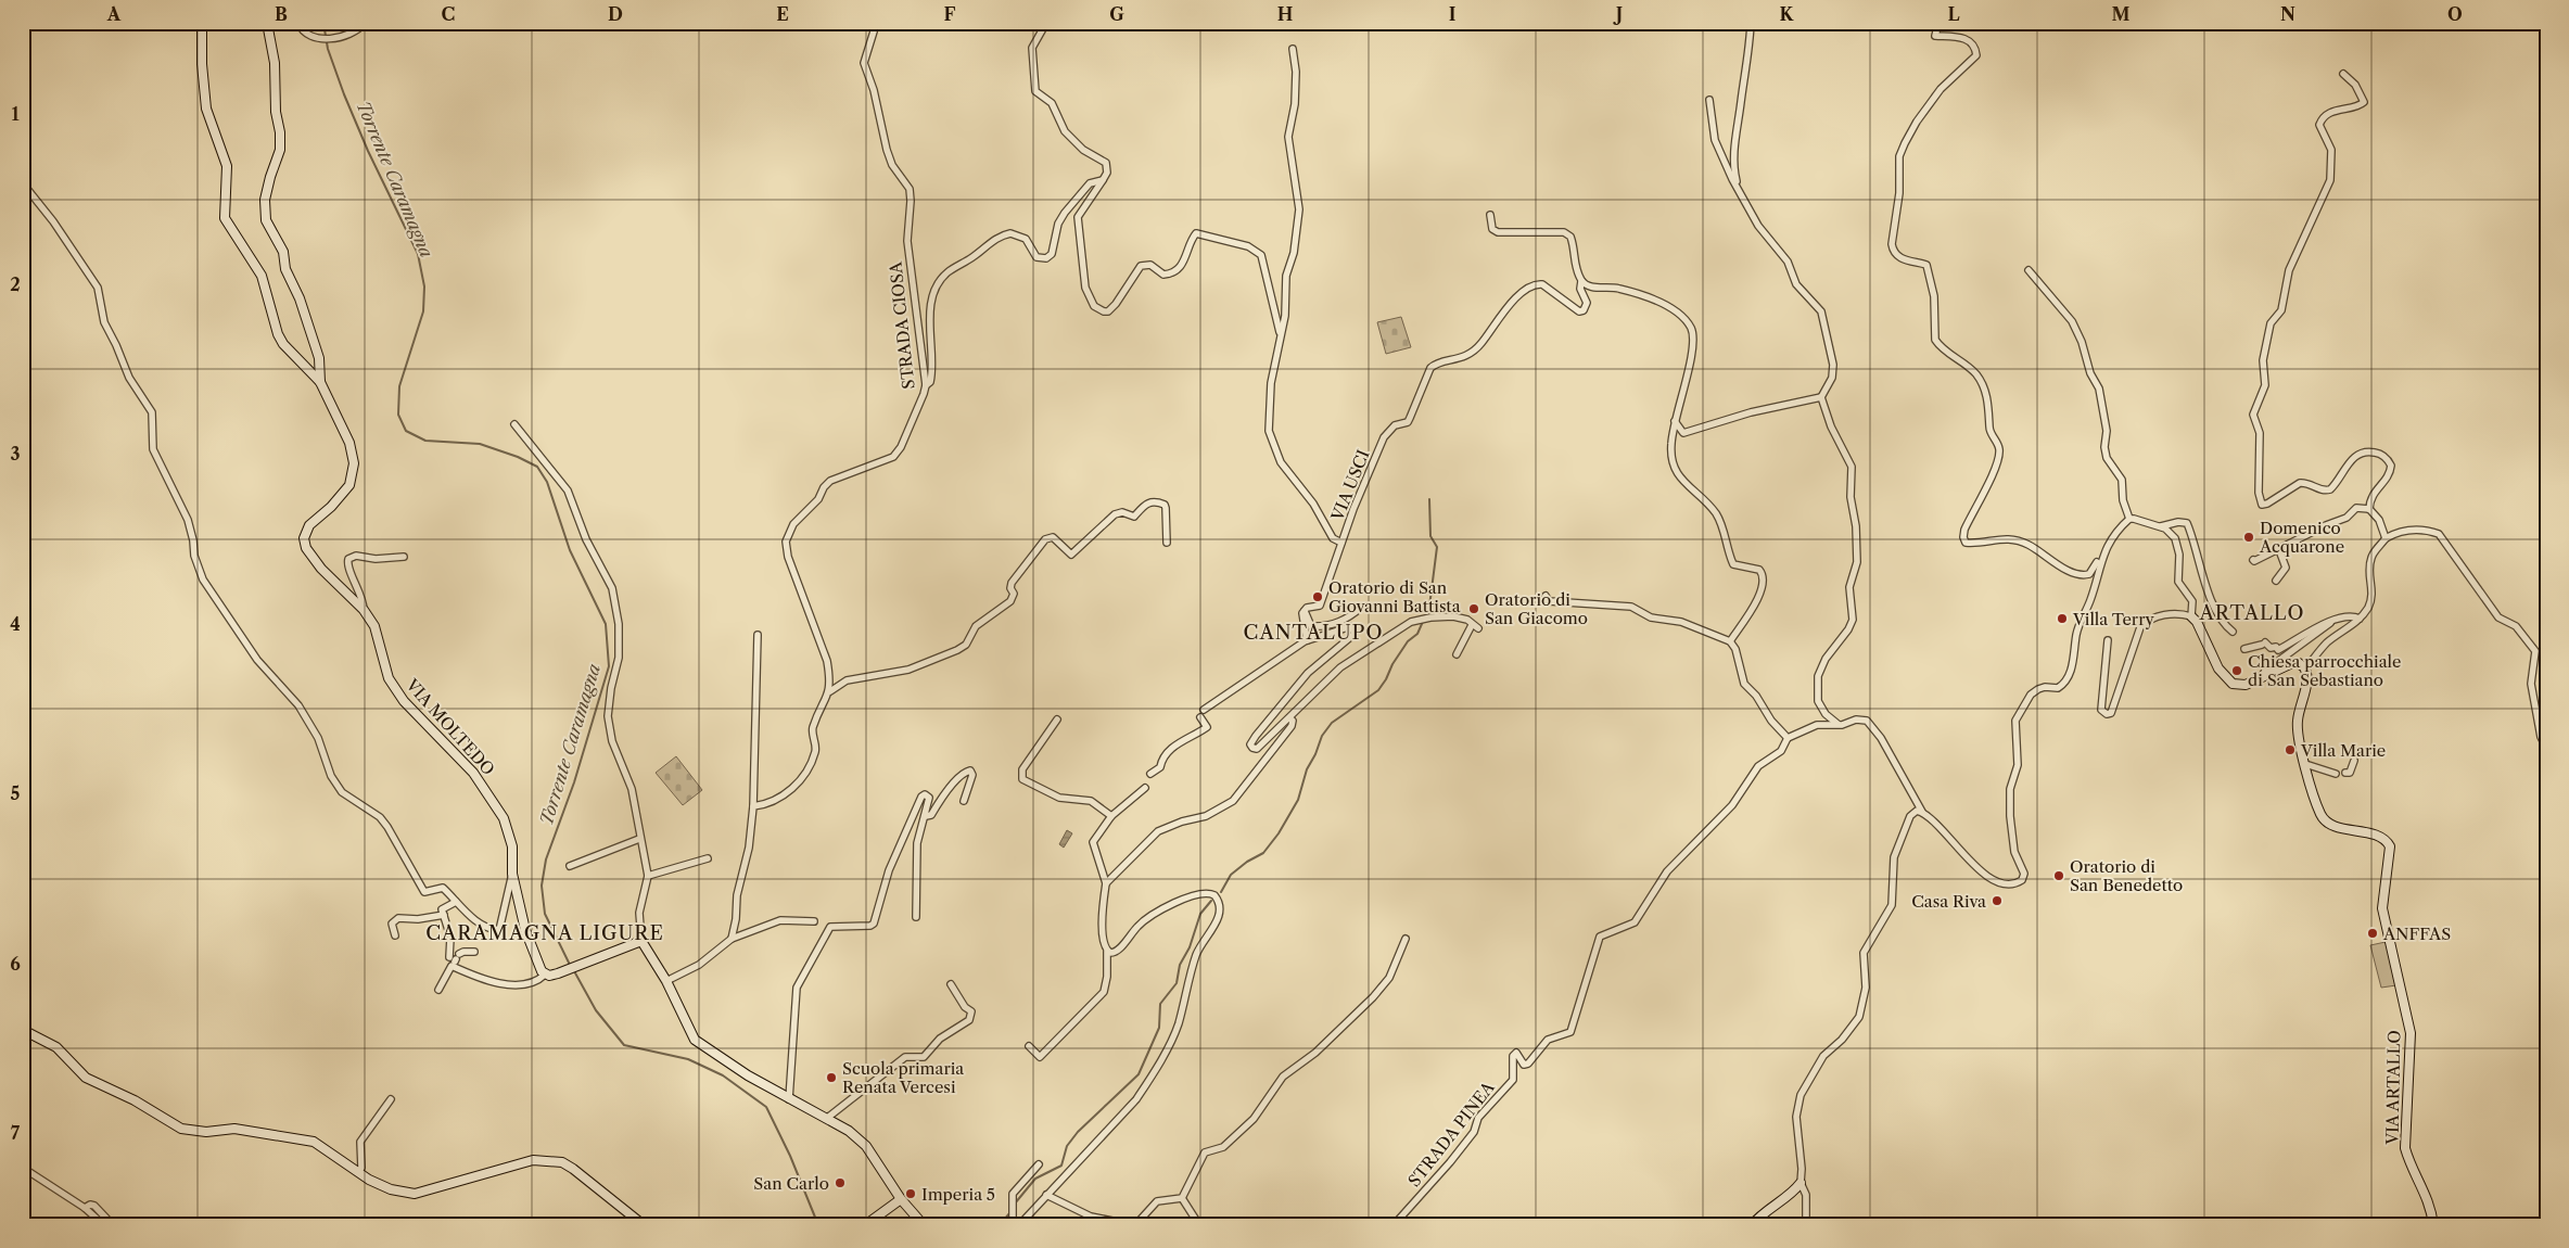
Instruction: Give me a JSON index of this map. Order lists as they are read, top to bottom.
{
  "streets": {
    "street": [
      "STRADA CIOSA",
      "VIA USCI",
      "VIA MOLTEDO",
      "VIA ARTALLO",
      "STRADA PINEA"
    ]
  },
  "districts": ["ARTALLO", "CANTALUPO", "CARAMAGNA LIGURE"],
  "water": ["Torrente Caramagna"],
  "places": [
    "Domenico Acquarone",
    "Oratorio di San Giovanni Battista",
    "Oratorio di San Giacomo",
    "Villa Terry",
    "Chiesa parrocchiale di San Sebastiano",
    "Villa Marie",
    "Oratorio di San Benedetto",
    "Casa Riva",
    "ANFFAS",
    "Scuola primaria Renata Vercesi",
    "San Carlo",
    "Imperia 5"
  ],
  "grid": {
    "columns": [
      "A",
      "B",
      "C",
      "D",
      "E",
      "F",
      "G",
      "H",
      "I",
      "J",
      "K",
      "L",
      "M",
      "N",
      "O"
    ],
    "rows": [
      "1",
      "2",
      "3",
      "4",
      "5",
      "6",
      "7"
    ]
  }
}
